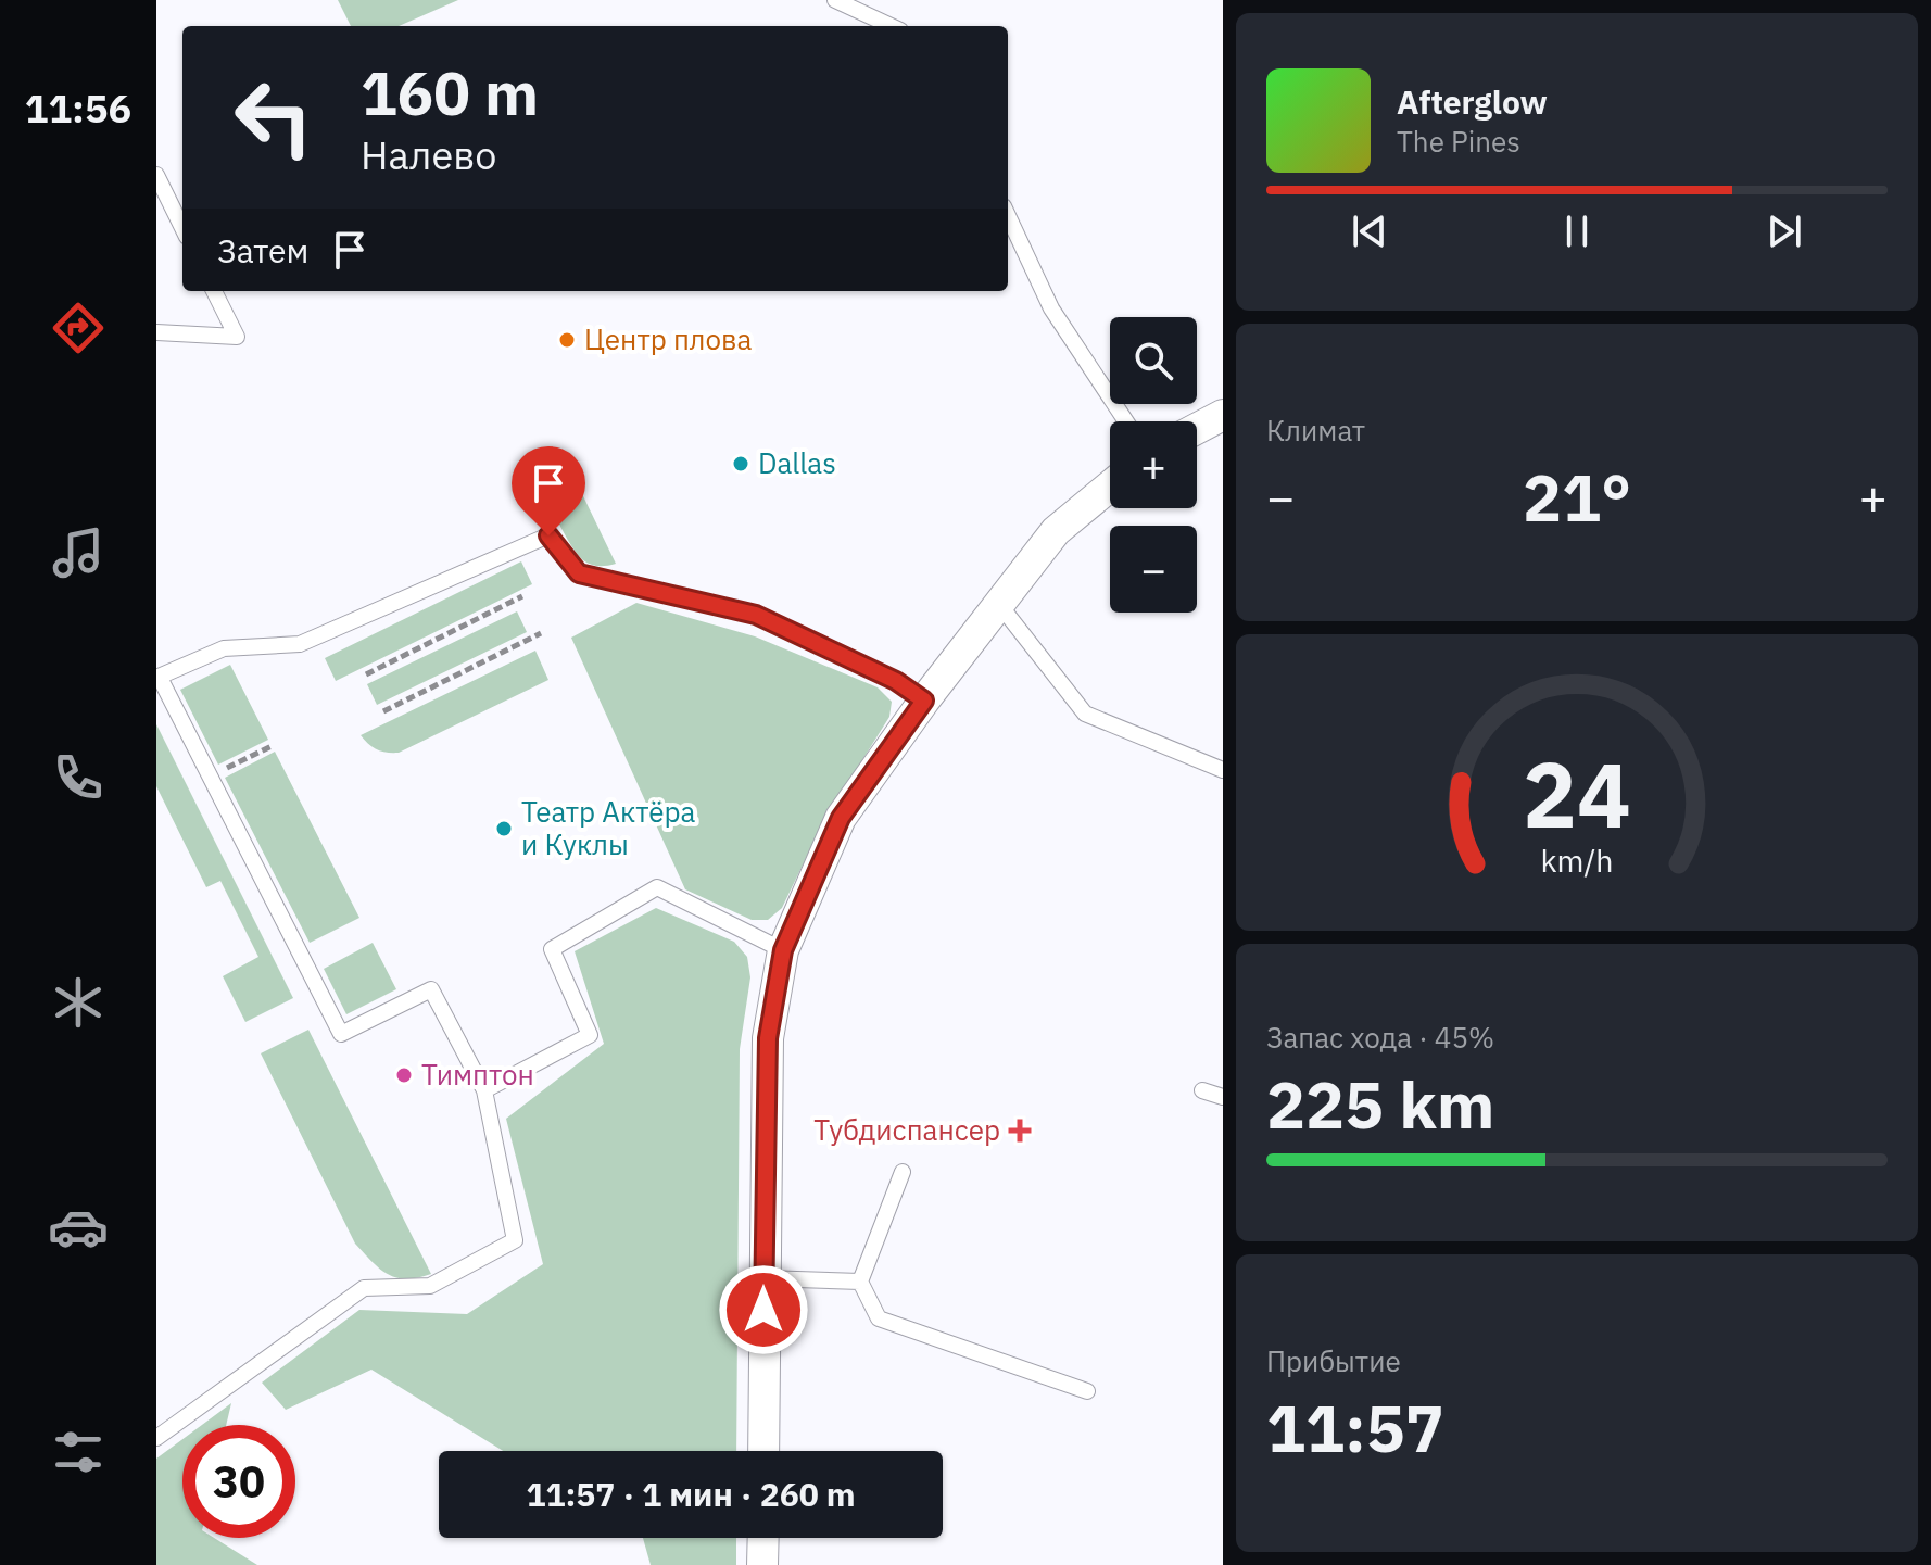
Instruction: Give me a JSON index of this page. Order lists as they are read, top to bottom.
{
  "places": {
    "other": [
      "Центр плова",
      "Dallas",
      "Театр Актёра и Куклы",
      "Тимптон"
    ],
    "health": ["Тубдиспансер"]
  },
  "page": {
    "tabs": "11:56",
    "turn": ["160 m", "Налево"],
    "song": ["Afterglow", "The Pines"],
    "then": "Затем",
    "map_buttons": ["+", "−"],
    "tile": [
      "Климат",
      ["Запас хода · 45%", "225 km"],
      ["Прибытие", "11:57"]
    ],
    "heat": ["−", "21°", "+"],
    "limit": "30",
    "trip": "11:57 · 1 мин · 260 m",
    "gauge": ["24", "km/h"]
  }
}
